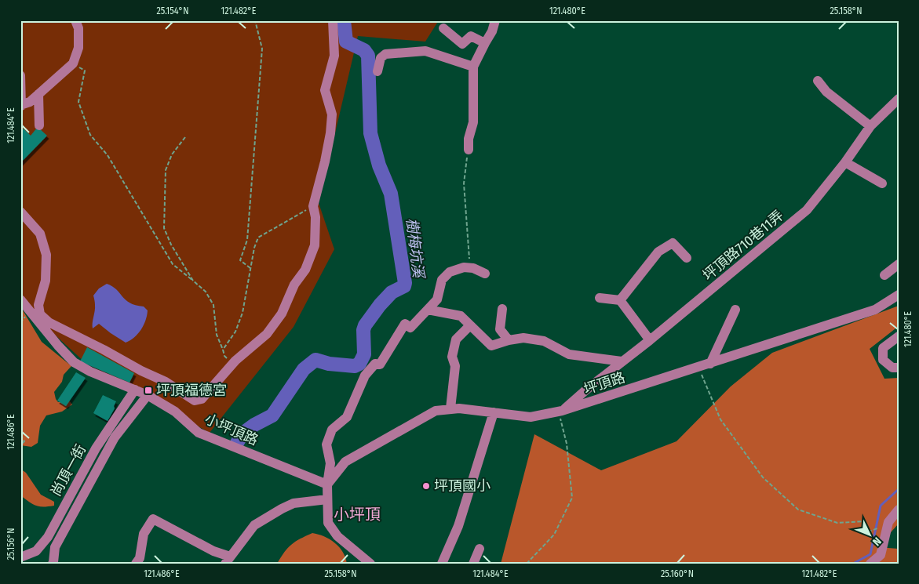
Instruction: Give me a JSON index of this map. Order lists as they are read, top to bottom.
{
  "streets": {
    "street": [
      "坪頂路710巷11弄",
      "坪頂路",
      "小坪頂路",
      "尚頂一街"
    ]
  },
  "crossings": [
    ["坪頂路710巷11弄", "坪頂路"],
    ["坪頂路", "小坪頂路"],
    ["小坪頂路", "尚頂一街"]
  ],
  "districts": ["小坪頂"],
  "water": ["樹梅坑溪"],
  "places": {
    "transit": ["坪頂福德宮"],
    "other": ["坪頂國小"]
  },
  "north": "bottom right",
  "coordinates": [
    "25.154°N",
    "121.482°E",
    "121.480°E",
    "25.158°N",
    "121.484°E",
    "121.486°E",
    "25.156°N",
    "25.160°N"
  ]
}
